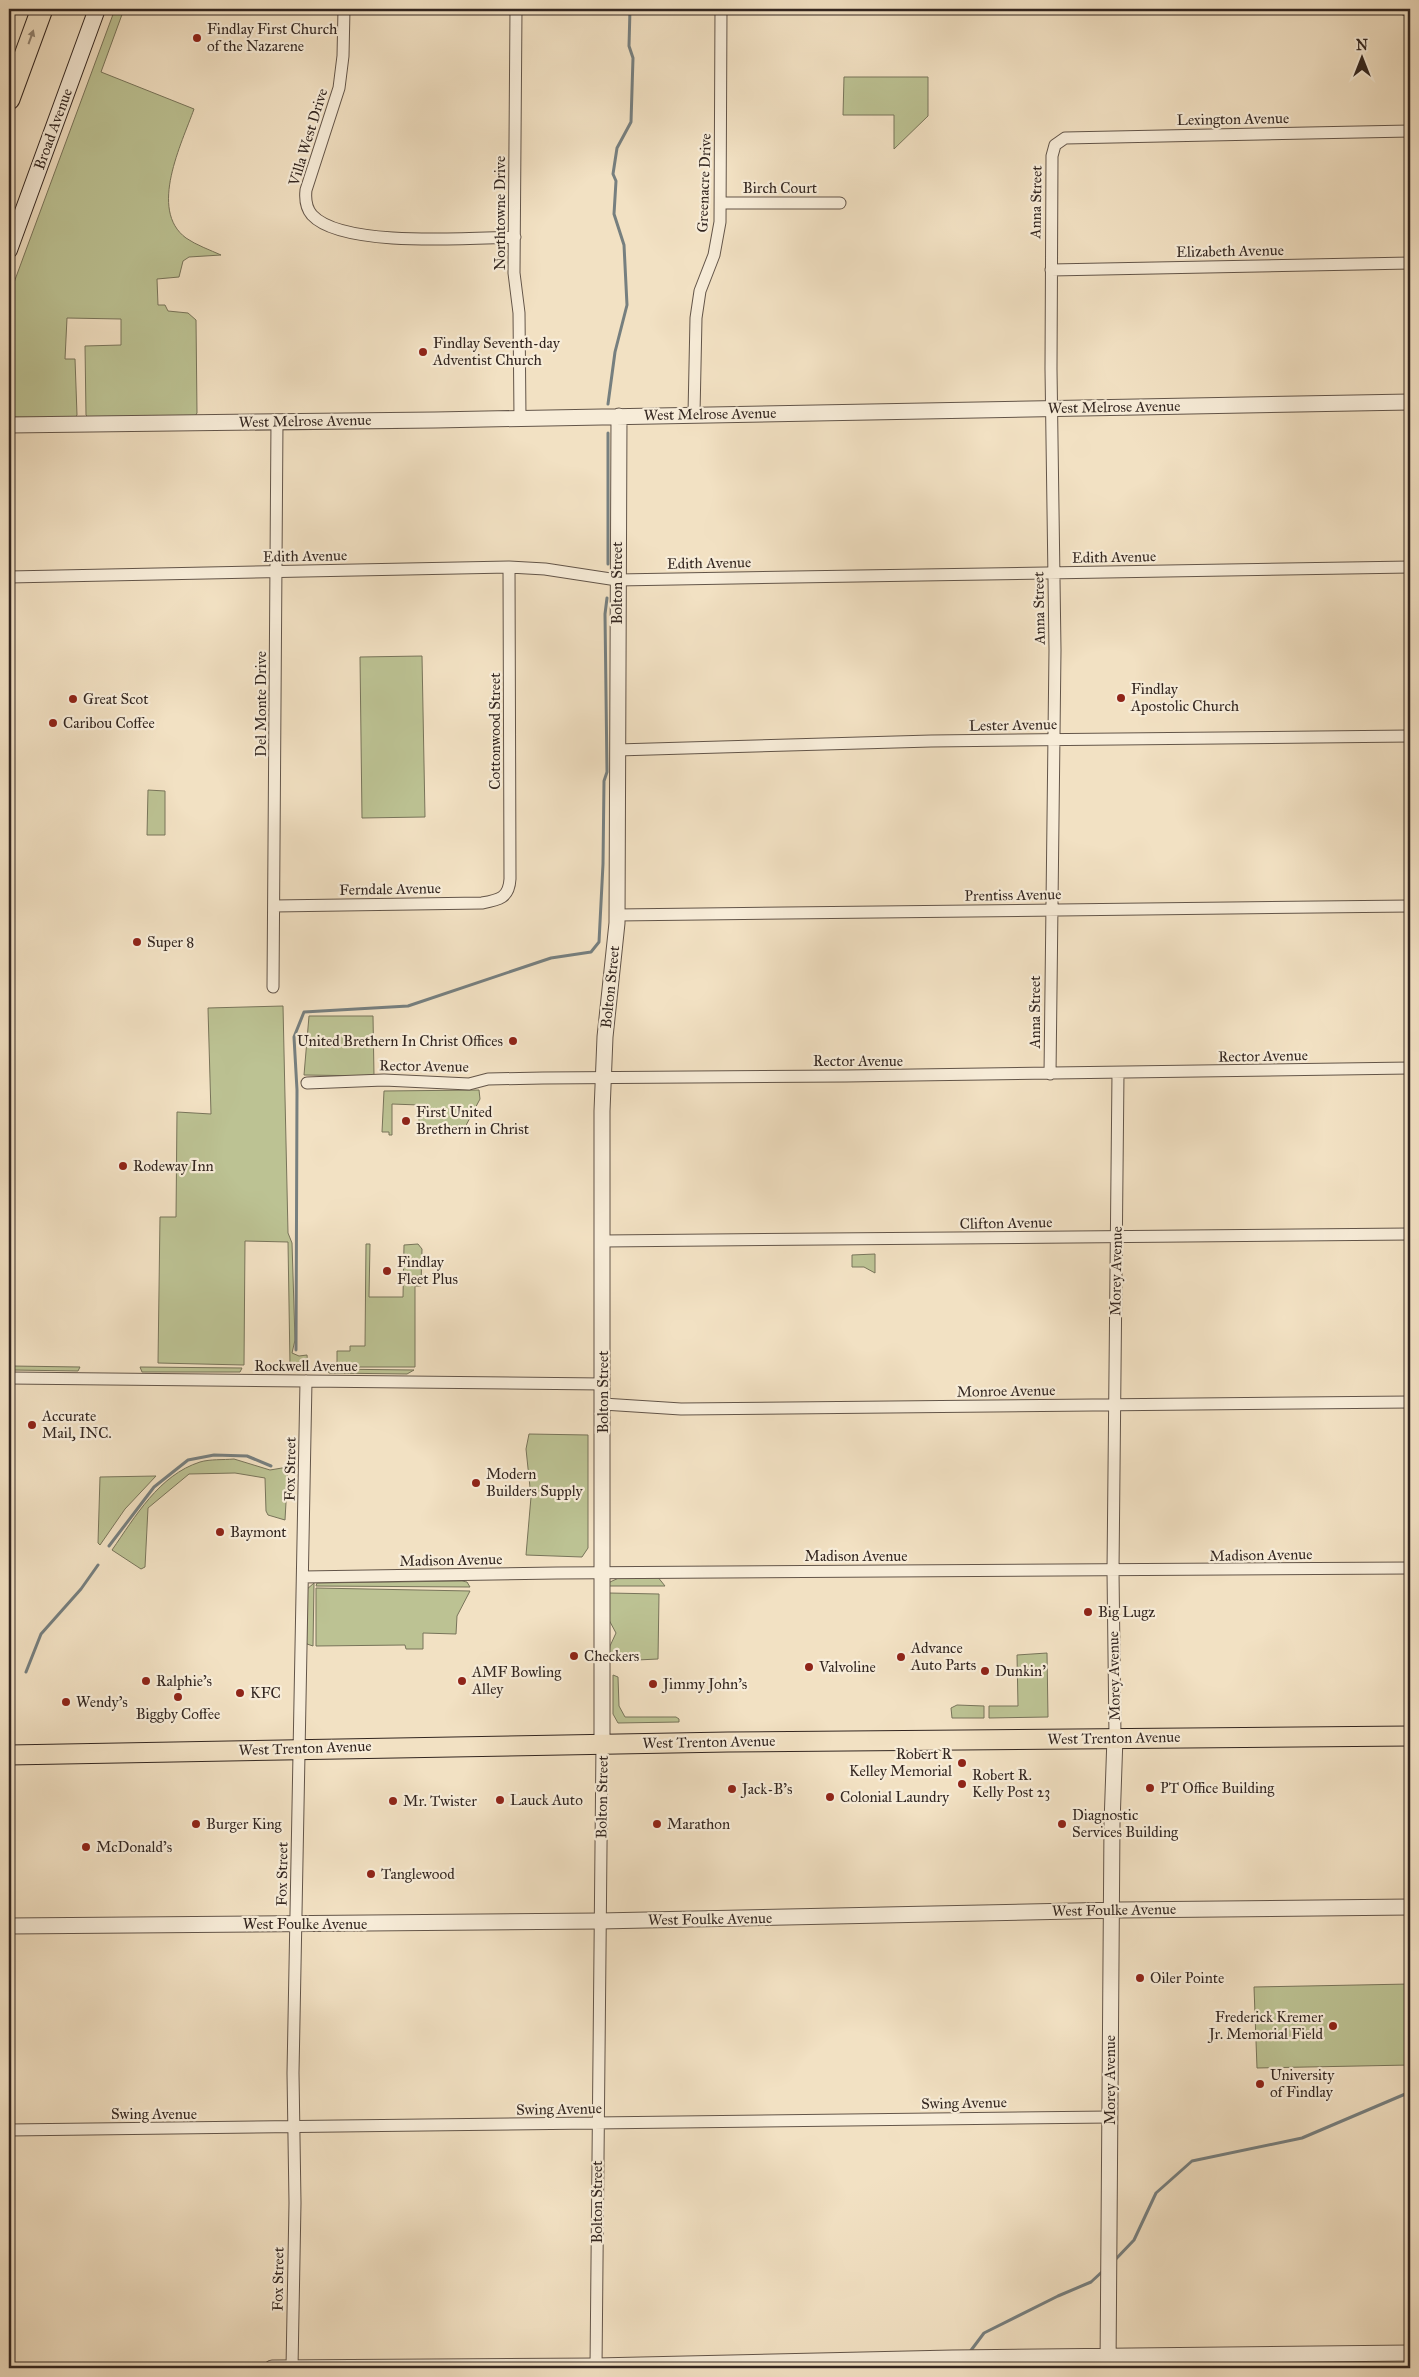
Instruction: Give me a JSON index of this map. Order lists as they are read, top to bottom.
{
  "streets": {
    "main road": ["Broad Avenue", "West Trenton Avenue"],
    "street": [
      "Lexington Avenue",
      "Villa West Drive",
      "Greenacre Drive",
      "Birch Court",
      "Anna Street",
      "Northtowne Drive",
      "Elizabeth Avenue",
      "West Melrose Avenue",
      "Edith Avenue",
      "Bolton Street",
      "Del Monte Drive",
      "Lester Avenue",
      "Cottonwood Street",
      "Ferndale Avenue",
      "Prentiss Avenue",
      "Rector Avenue",
      "Clifton Avenue",
      "Morey Avenue",
      "Rockwell Avenue",
      "Monroe Avenue",
      "Fox Street",
      "Madison Avenue",
      "West Foulke Avenue",
      "Swing Avenue"
    ]
  },
  "crossings": [
    ["Lexington Avenue", "Anna Street"],
    ["Villa West Drive", "Northtowne Drive"],
    ["Greenacre Drive", "Birch Court"],
    ["Greenacre Drive", "West Melrose Avenue"],
    ["Anna Street", "Elizabeth Avenue"],
    ["Anna Street", "West Melrose Avenue"],
    ["Anna Street", "Edith Avenue"],
    ["Anna Street", "Lester Avenue"],
    ["Anna Street", "Prentiss Avenue"],
    ["Anna Street", "Rector Avenue"],
    ["Northtowne Drive", "West Melrose Avenue"],
    ["West Melrose Avenue", "Bolton Street"],
    ["West Melrose Avenue", "Del Monte Drive"],
    ["Edith Avenue", "Bolton Street"],
    ["Edith Avenue", "Del Monte Drive"],
    ["Edith Avenue", "Cottonwood Street"],
    ["Bolton Street", "Lester Avenue"],
    ["Bolton Street", "Prentiss Avenue"],
    ["Bolton Street", "Rector Avenue"],
    ["Bolton Street", "Clifton Avenue"],
    ["Bolton Street", "Rockwell Avenue"],
    ["Bolton Street", "Monroe Avenue"],
    ["Bolton Street", "Madison Avenue"],
    ["Bolton Street", "West Trenton Avenue"],
    ["Bolton Street", "West Foulke Avenue"],
    ["Bolton Street", "Swing Avenue"],
    ["Del Monte Drive", "Ferndale Avenue"],
    ["Cottonwood Street", "Ferndale Avenue"],
    ["Rector Avenue", "Morey Avenue"],
    ["Clifton Avenue", "Morey Avenue"],
    ["Morey Avenue", "Monroe Avenue"],
    ["Morey Avenue", "Madison Avenue"],
    ["Morey Avenue", "West Trenton Avenue"],
    ["Morey Avenue", "West Foulke Avenue"],
    ["Morey Avenue", "Swing Avenue"],
    ["Rockwell Avenue", "Fox Street"],
    ["Fox Street", "Madison Avenue"],
    ["Fox Street", "West Trenton Avenue"],
    ["Fox Street", "West Foulke Avenue"],
    ["Fox Street", "Swing Avenue"]
  ],
  "places": [
    "Findlay First Church of the Nazarene",
    "Findlay Seventh-day Adventist Church",
    "Findlay Apostolic Church",
    "Great Scot",
    "Caribou Coffee",
    "Super 8",
    "United Brethern In Christ Offices",
    "First United Brethern in Christ",
    "Rodeway Inn",
    "Findlay Fleet Plus",
    "Accurate Mail, INC.",
    "Modern Builders Supply",
    "Baymont",
    "Big Lugz",
    "Checkers",
    "Advance Auto Parts",
    "Valvoline",
    "Dunkin'",
    "Ralphie's",
    "AMF Bowling Alley",
    "Jimmy John's",
    "KFC",
    "Biggby Coffee",
    "Wendy's",
    "Robert R Kelley Memorial",
    "Robert R. Kelly Post 23",
    "PT Office Building",
    "Jack-B's",
    "Colonial Laundry",
    "Lauck Auto",
    "Mr. Twister",
    "Burger King",
    "Marathon",
    "Diagnostic Services Building",
    "McDonald's",
    "Tanglewood",
    "Oiler Pointe",
    "Frederick Kremer Jr. Memorial Field",
    "University of Findlay"
  ],
  "north": "top"
}
